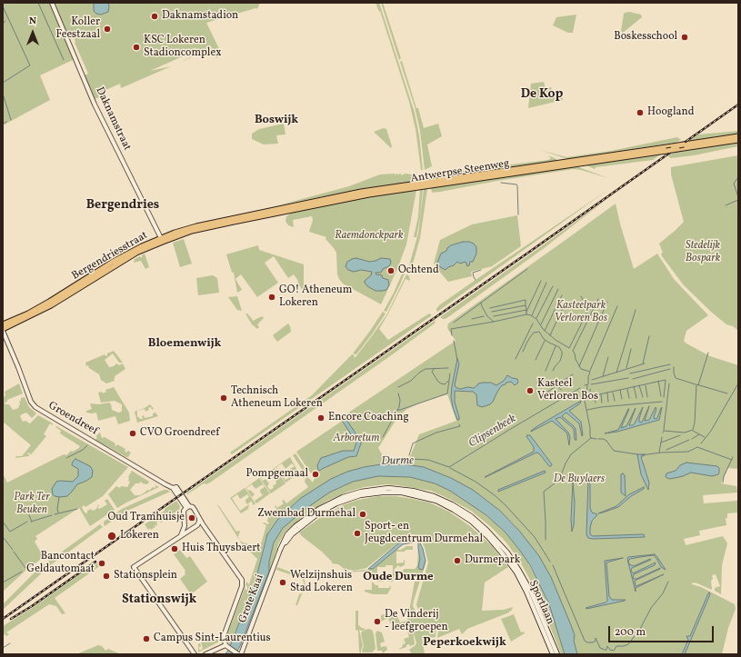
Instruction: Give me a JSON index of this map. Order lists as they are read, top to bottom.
{
  "streets": {
    "main road": ["Antwerpse Steenweg", "Bergendriesstraat", "Sportlaan"],
    "street": ["Daknamstraat", "Groendreef", "Grote Kaai"]
  },
  "crossings": [
    ["Daknamstraat", "Bergendriesstraat"],
    ["Antwerpse Steenweg", "Bergendriesstraat"],
    ["Bergendriesstraat", "Groendreef"],
    ["Grote Kaai", "Sportlaan"]
  ],
  "districts": [
    "De Kop",
    "Boswijk",
    "Bergendries",
    "Bloemenwijk",
    "Oude Durme",
    "Stationswijk",
    "Peperkoekwijk"
  ],
  "water": ["Clipsenbeek", "Durme"],
  "parks": [
    "Raemdonckpark",
    "Stedelijk Bospark",
    "Kasteelpark Verloren Bos",
    "Arboretum",
    "De Buylaers",
    "Park Ter Beuken"
  ],
  "places": [
    "Daknamstadion",
    "Koller Feestzaal",
    "Boskesschool",
    "KSC Lokeren Stadioncomplex",
    "Hoogland",
    "Ochtend",
    "GO! Atheneum Lokeren",
    "Kasteel Verloren Bos",
    "Technisch Atheneum Lokeren",
    "Encore Coaching",
    "CVO Groendreef",
    "Pompgemaal",
    "Zwembad Durmehal",
    "Oud Tramhuisje",
    "Sport- en Jeugdcentrum Durmehal",
    "Lokeren",
    "Huis Thuysbaert",
    "Durmepark",
    "Bancontact Geldautomaat",
    "Stationsplein",
    "Welzijnshuis Stad Lokeren",
    "De Vinderij - leefgroepen",
    "Campus Sint-Laurentius"
  ],
  "scale_bar": "200 m",
  "north": "top"
}
